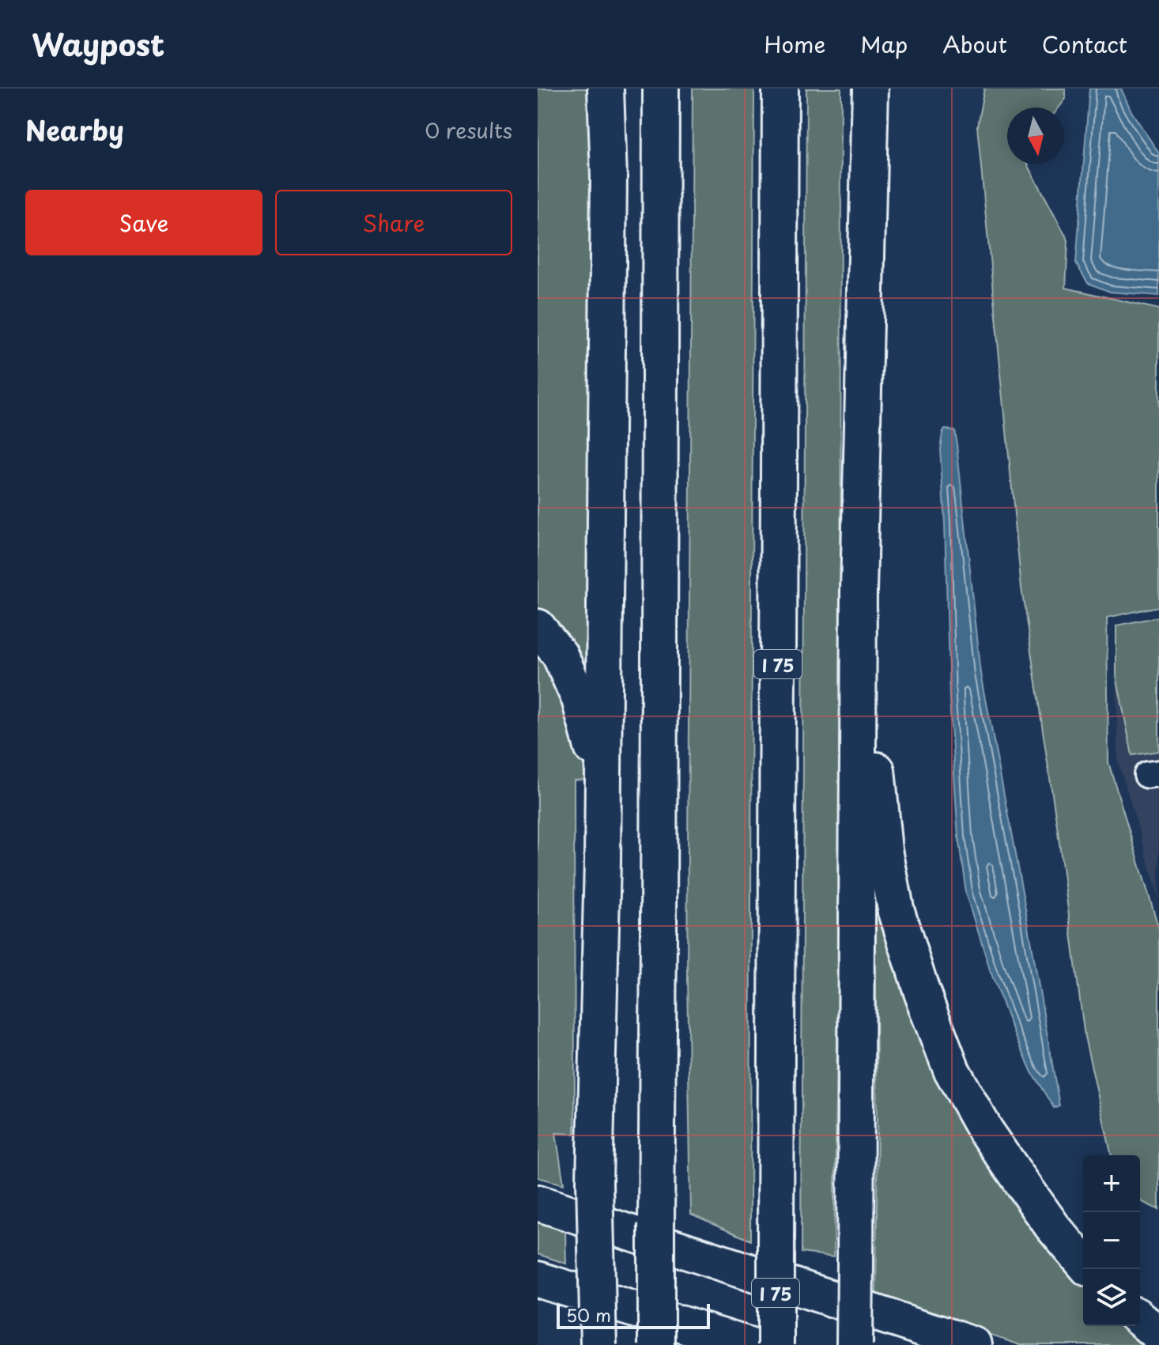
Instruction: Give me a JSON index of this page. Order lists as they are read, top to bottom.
{
  "streets": {
    "highway": ["I 75"]
  },
  "scale_bar": "50 m",
  "north": "bottom",
  "page": {
    "header": "Waypost",
    "nav": [
      "Home",
      "Map",
      "About",
      "Contact"
    ],
    "heading": ["Nearby", "0 results"],
    "buttons": ["Save", "Share"],
    "map_buttons": ["+", "−"],
    "scale": "50 m"
  }
}
